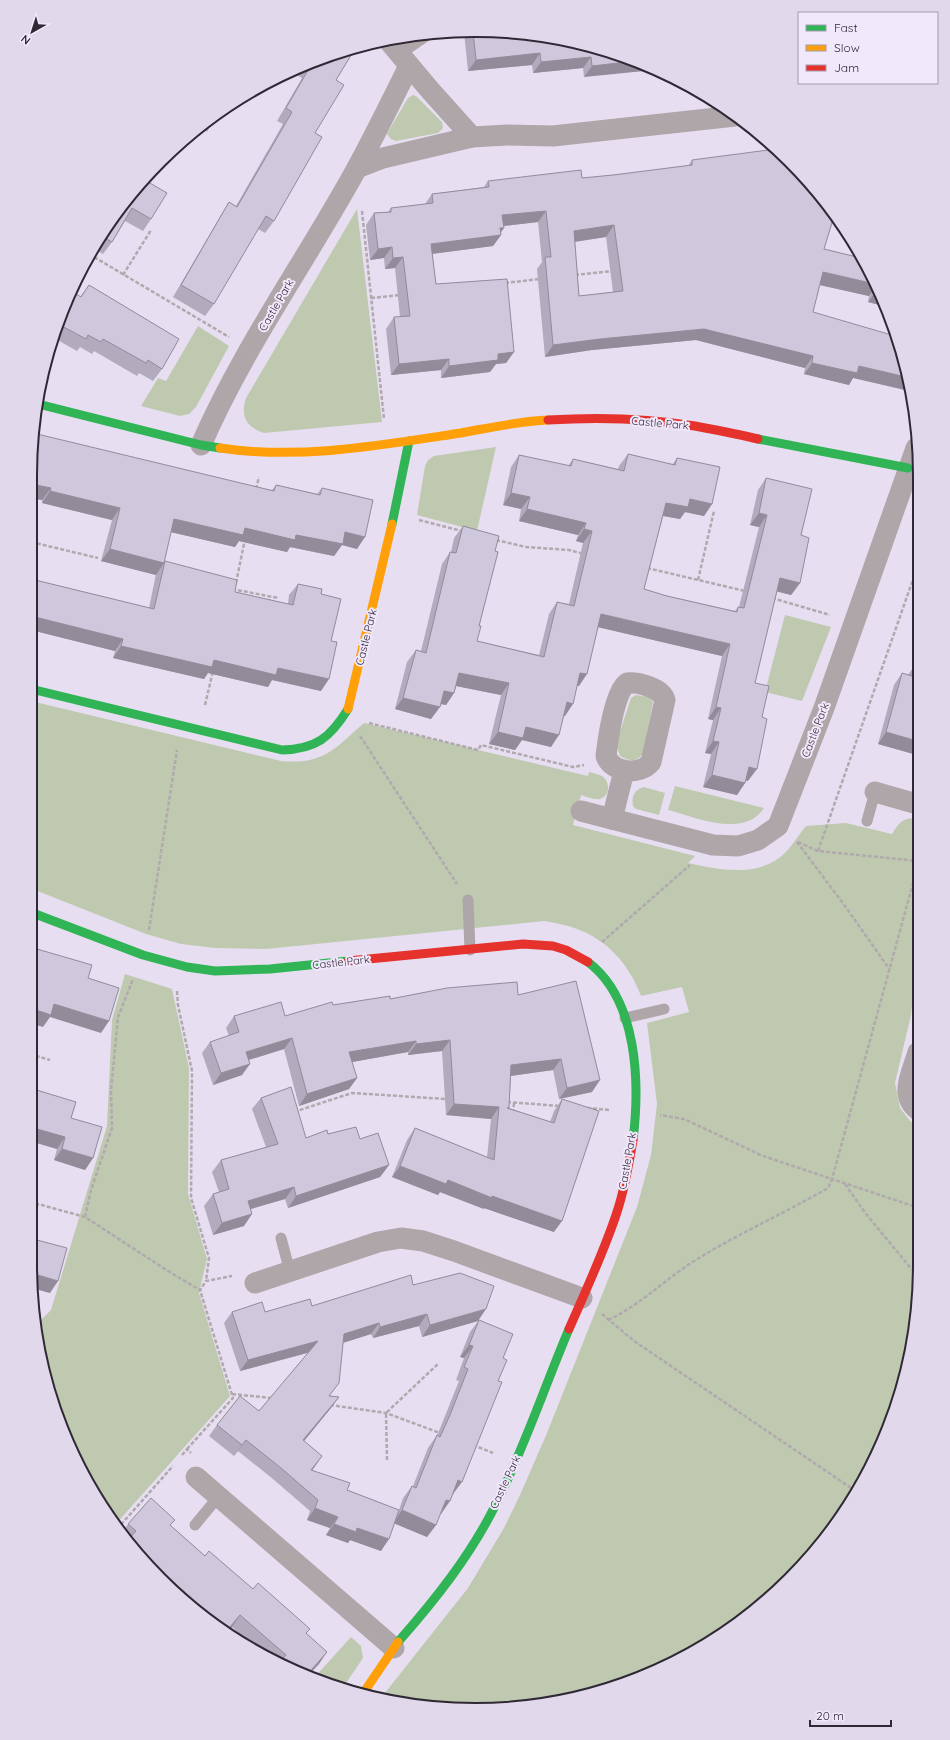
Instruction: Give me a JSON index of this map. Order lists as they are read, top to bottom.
{
  "streets": {
    "street": ["Castle Park"]
  },
  "legend": ["Fast", "Slow", "Jam"],
  "scale_bar": "20 m",
  "north": "bottom left"
}
